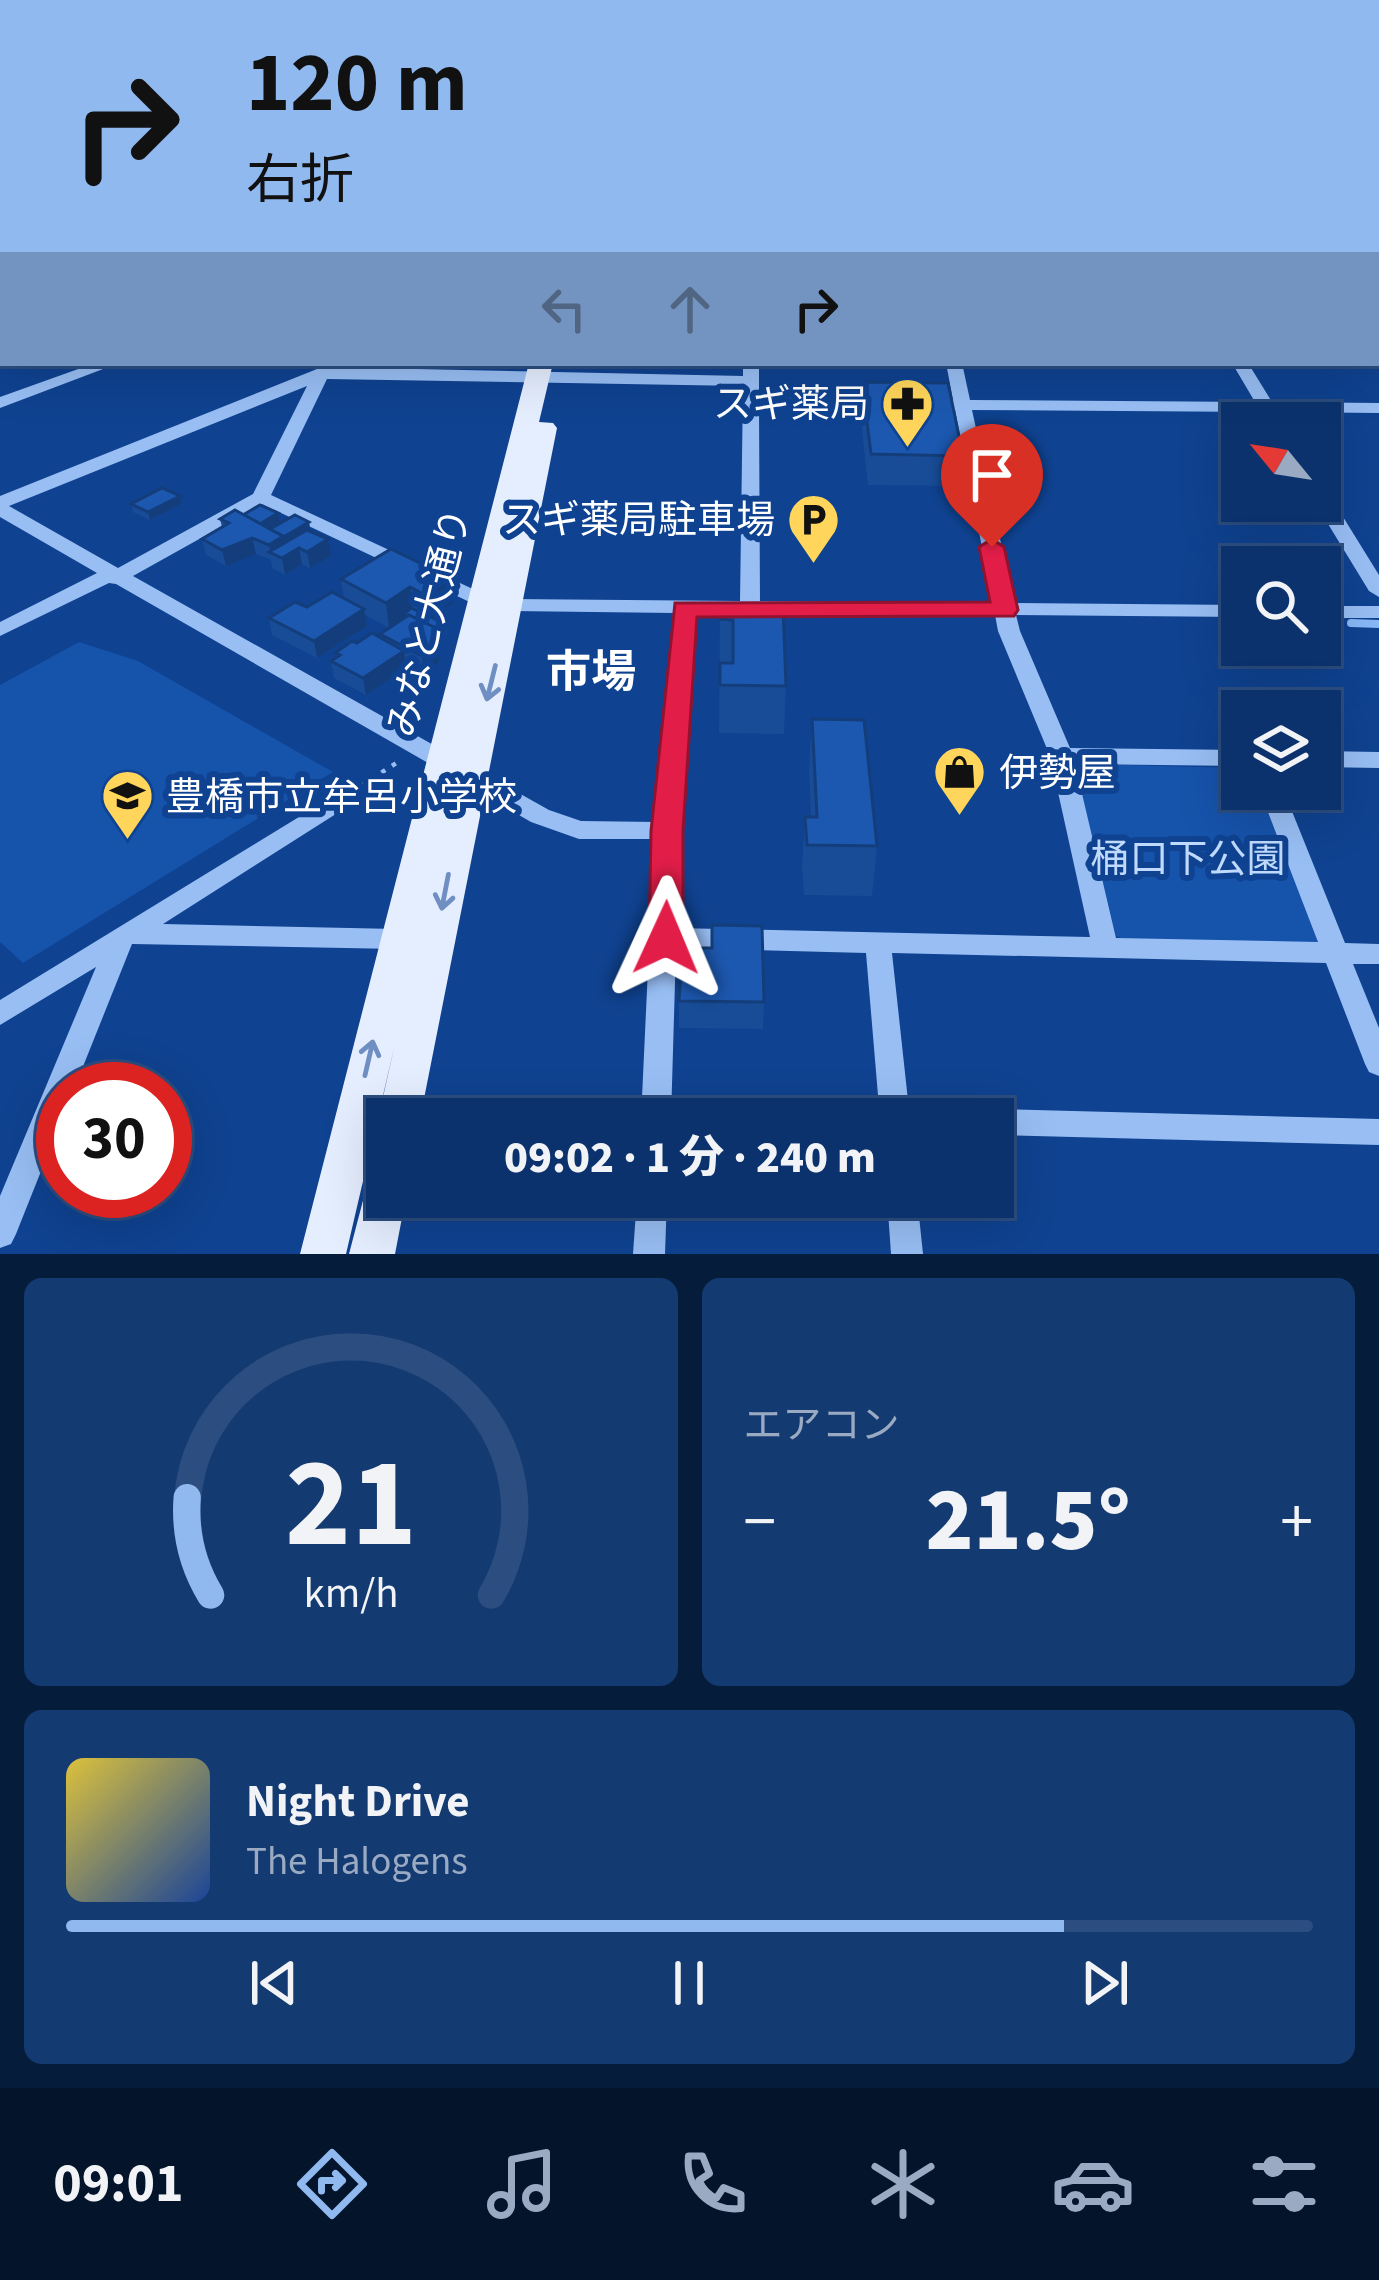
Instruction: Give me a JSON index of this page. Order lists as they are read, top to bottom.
{
  "streets": {
    "main road": ["みなと大通り"]
  },
  "districts": ["市場"],
  "parks": ["桶口下公園"],
  "places": {
    "pharmacy": ["スギ薬局"],
    "parking": ["スギ薬局駐車場"],
    "shop": ["伊勢屋"],
    "school or university": ["豊橋市立牟呂小学校"]
  },
  "north": "top left",
  "page": {
    "turn": ["120 m", "右折"],
    "limit": "30",
    "trip": "09:02 · 1 分 · 240 m",
    "tile": "エアコン",
    "heat": ["−", "21.5°", "+"],
    "song": ["Night Drive", "The Halogens"],
    "tabs": "09:01",
    "gauge": ["21", "km/h"]
  }
}
